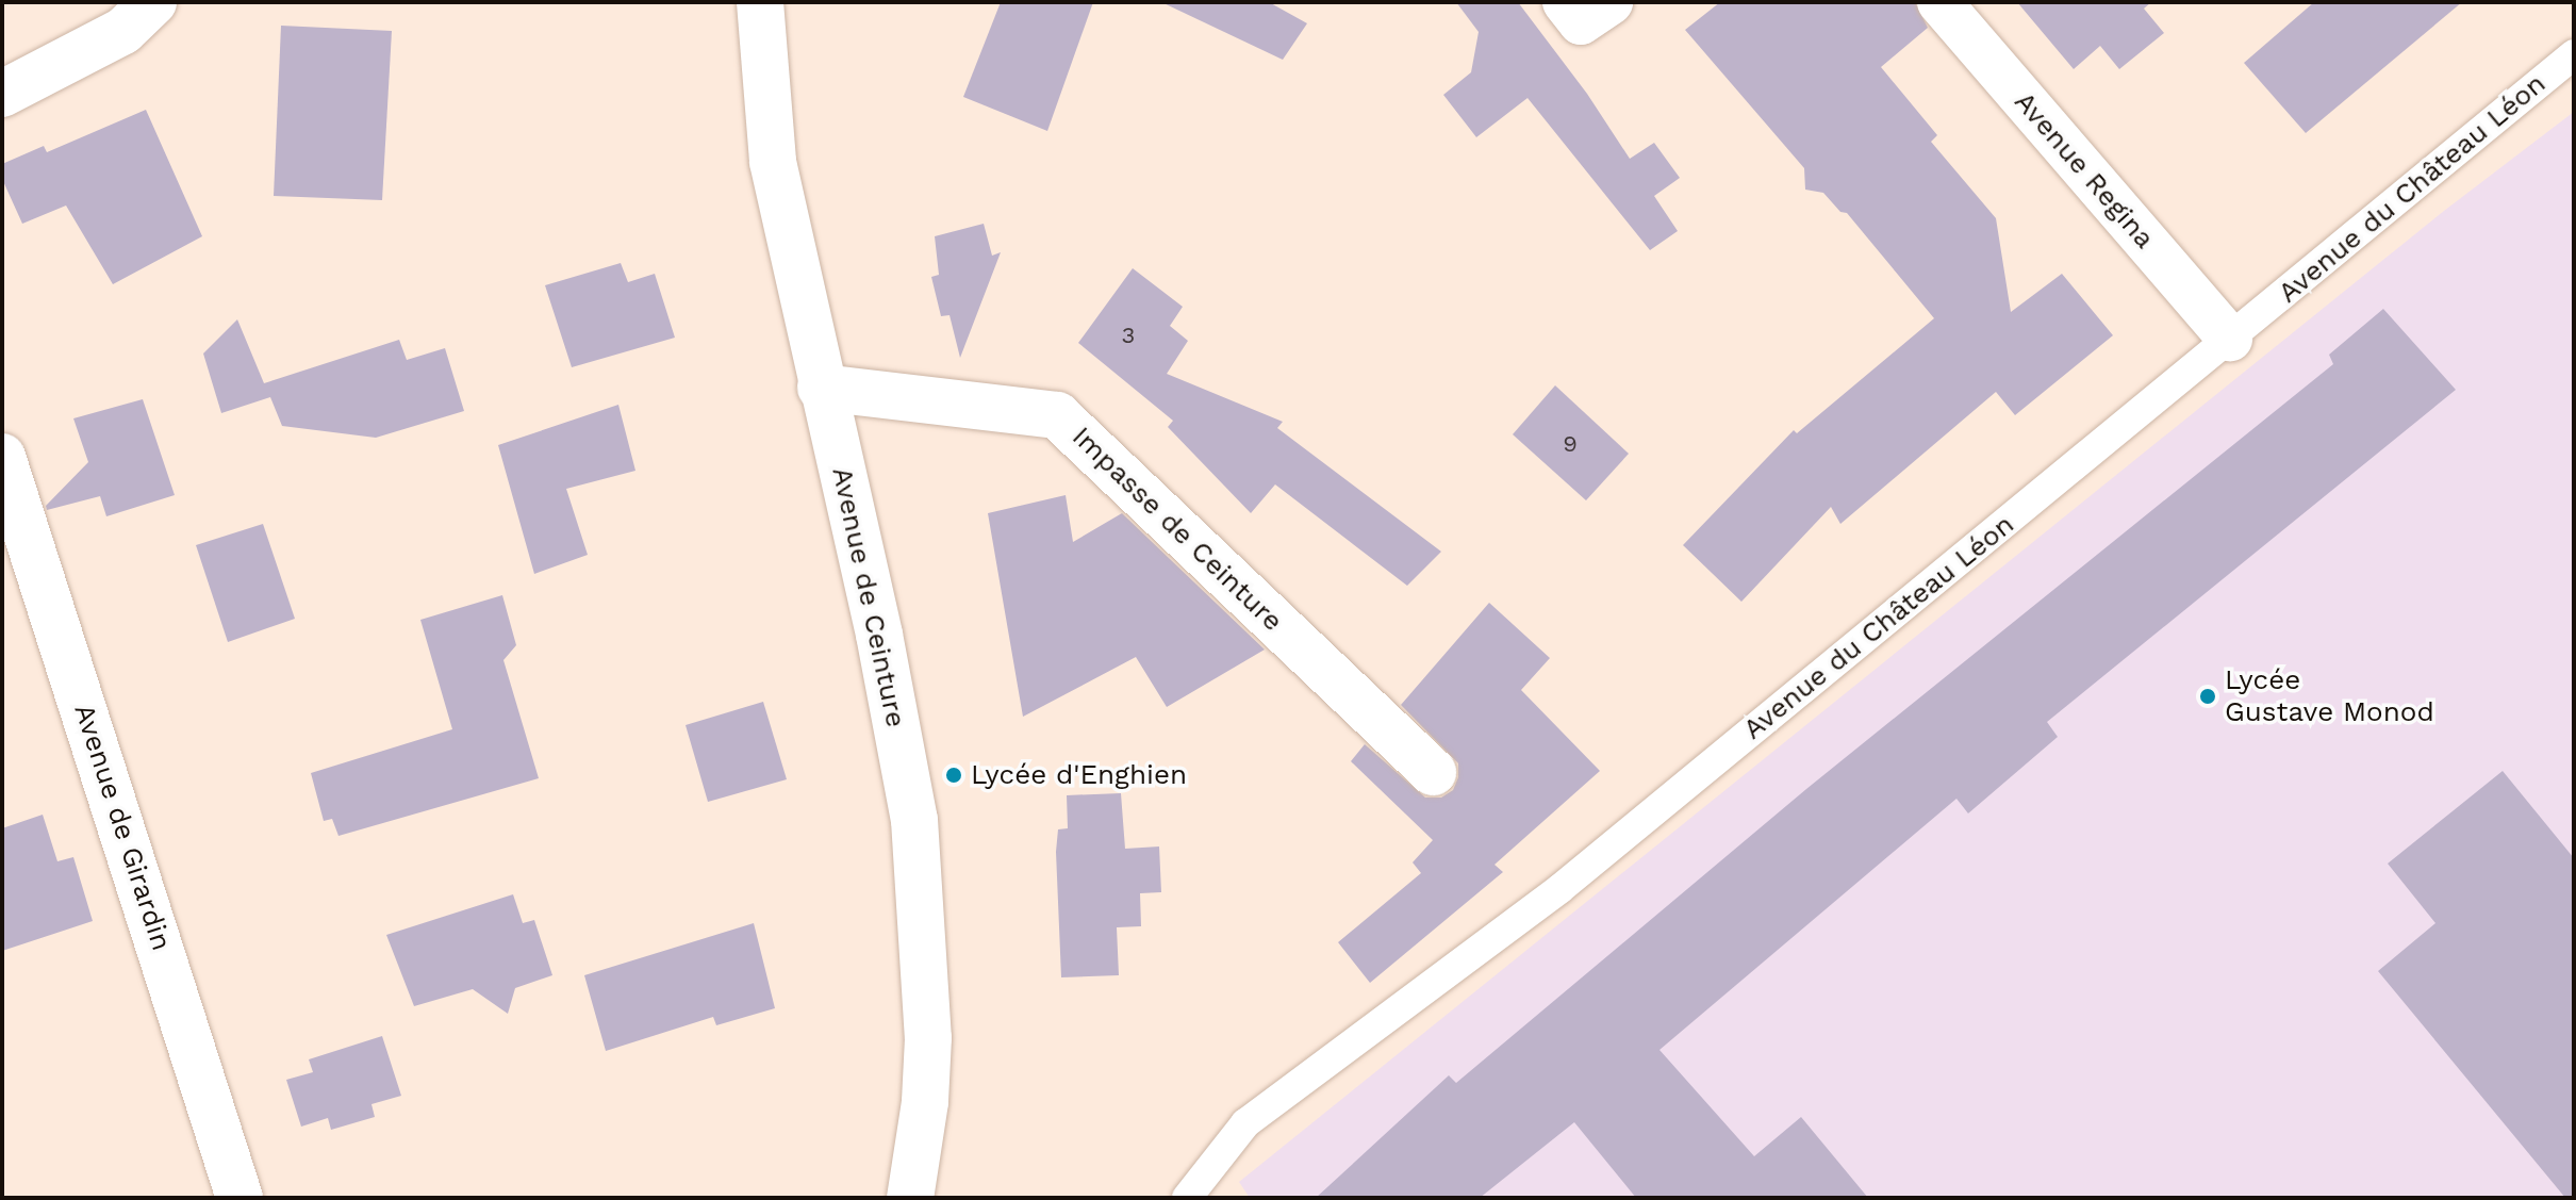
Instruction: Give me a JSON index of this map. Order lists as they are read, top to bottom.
{
  "streets": {
    "street": [
      "Avenue Regina",
      "Impasse de Ceinture",
      "Avenue de Ceinture",
      "Avenue de Girardin"
    ],
    "lane": ["Avenue du Château Léon"]
  },
  "crossings": [
    ["Avenue Regina", "Avenue du Château Léon"],
    ["Impasse de Ceinture", "Avenue de Ceinture"]
  ],
  "places": ["Lycée Gustave Monod", "Lycée d'Enghien"],
  "house_numbers": ["3", "9"]
}
